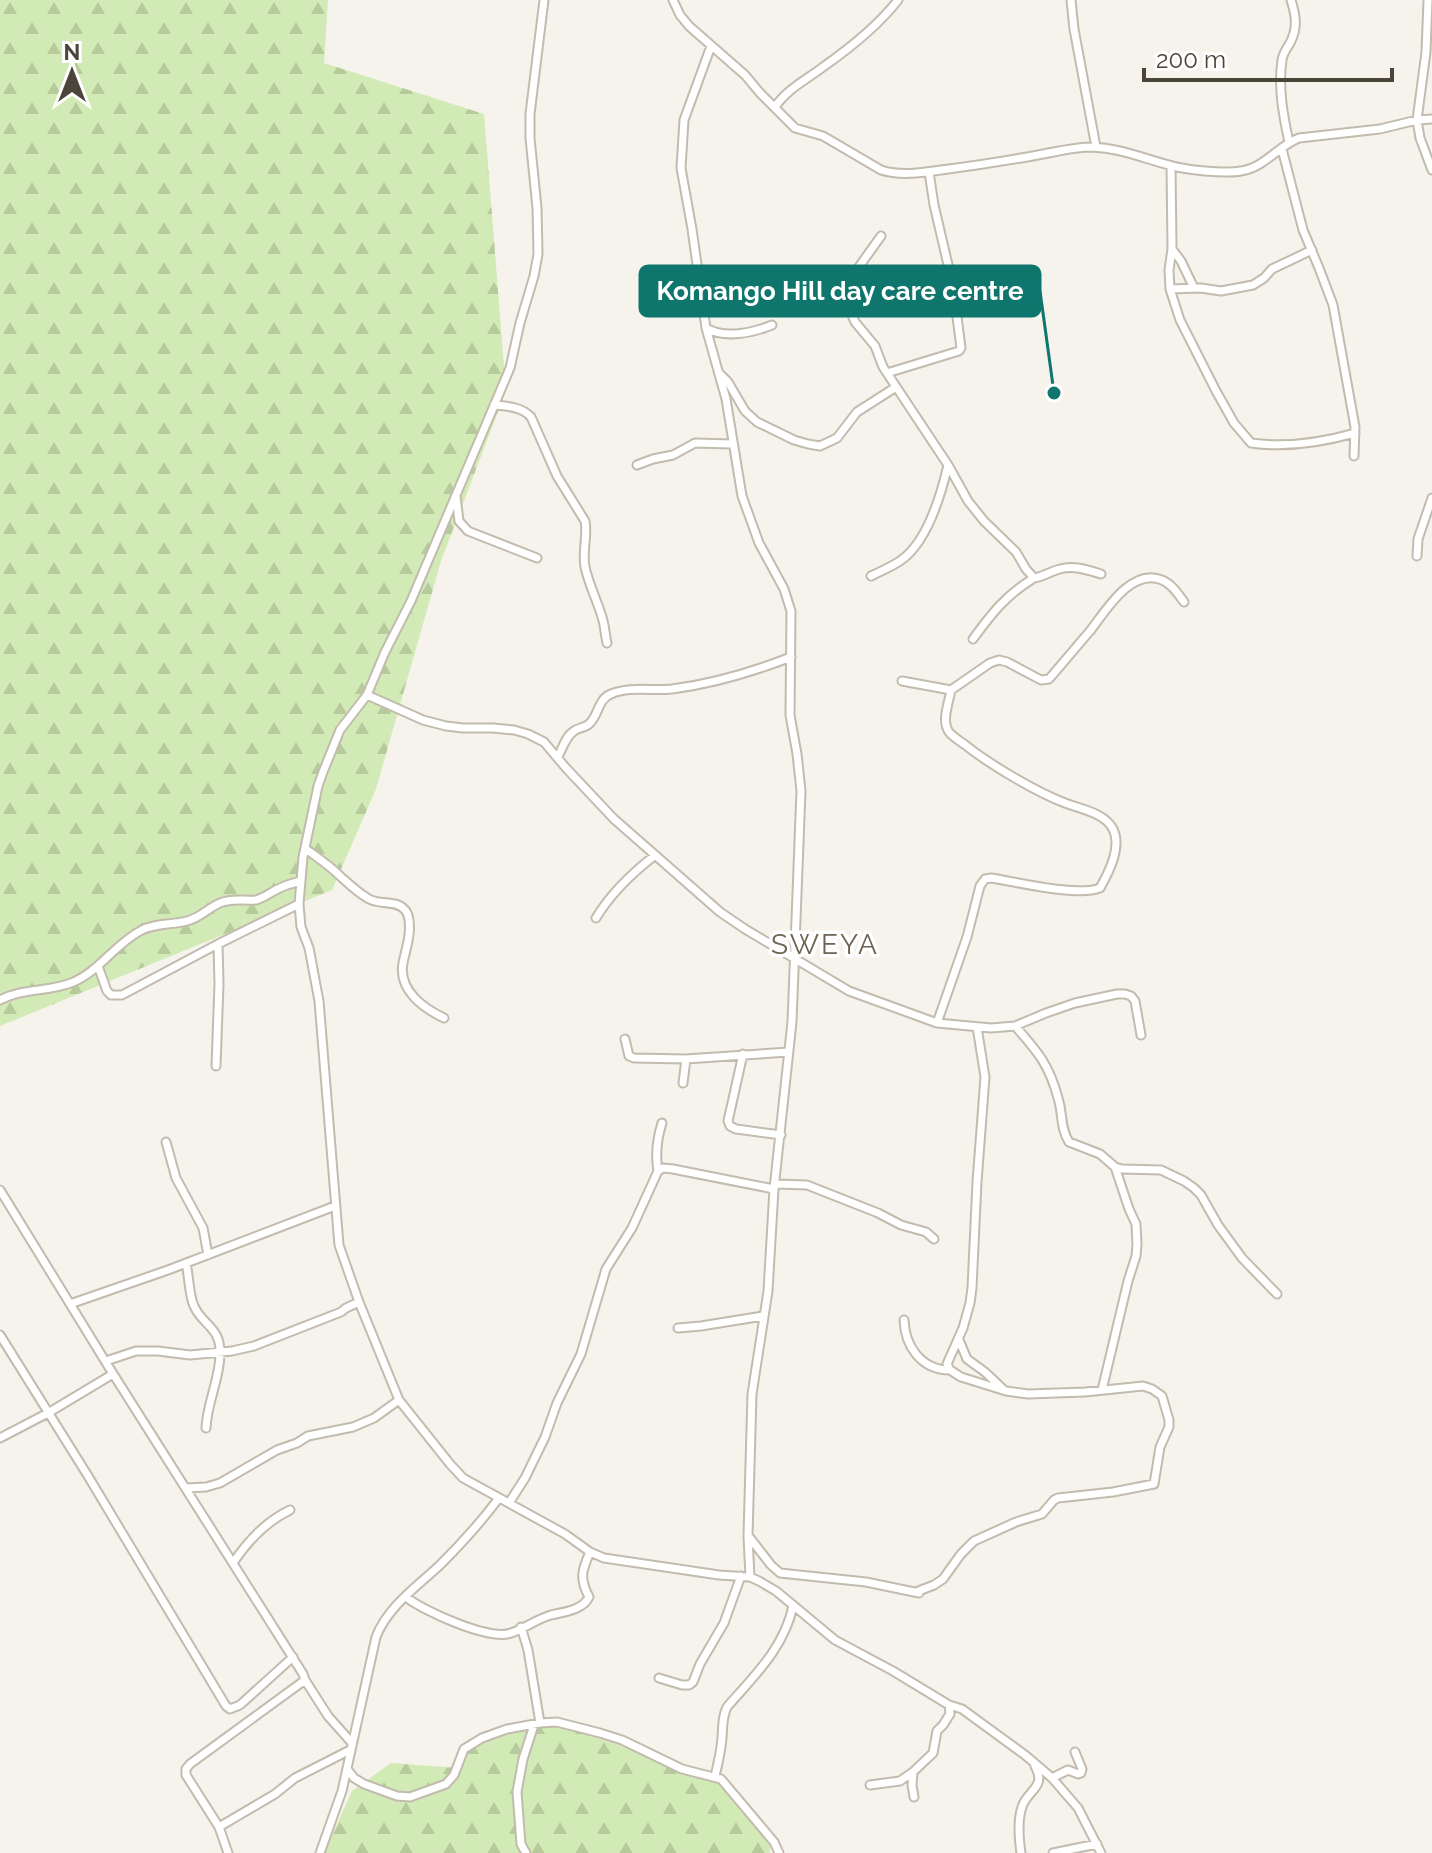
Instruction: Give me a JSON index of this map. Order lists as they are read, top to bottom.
{
  "districts": ["SWEYA"],
  "places": ["Komango Hill day care centre"],
  "scale_bar": "200 m",
  "north": "top"
}
